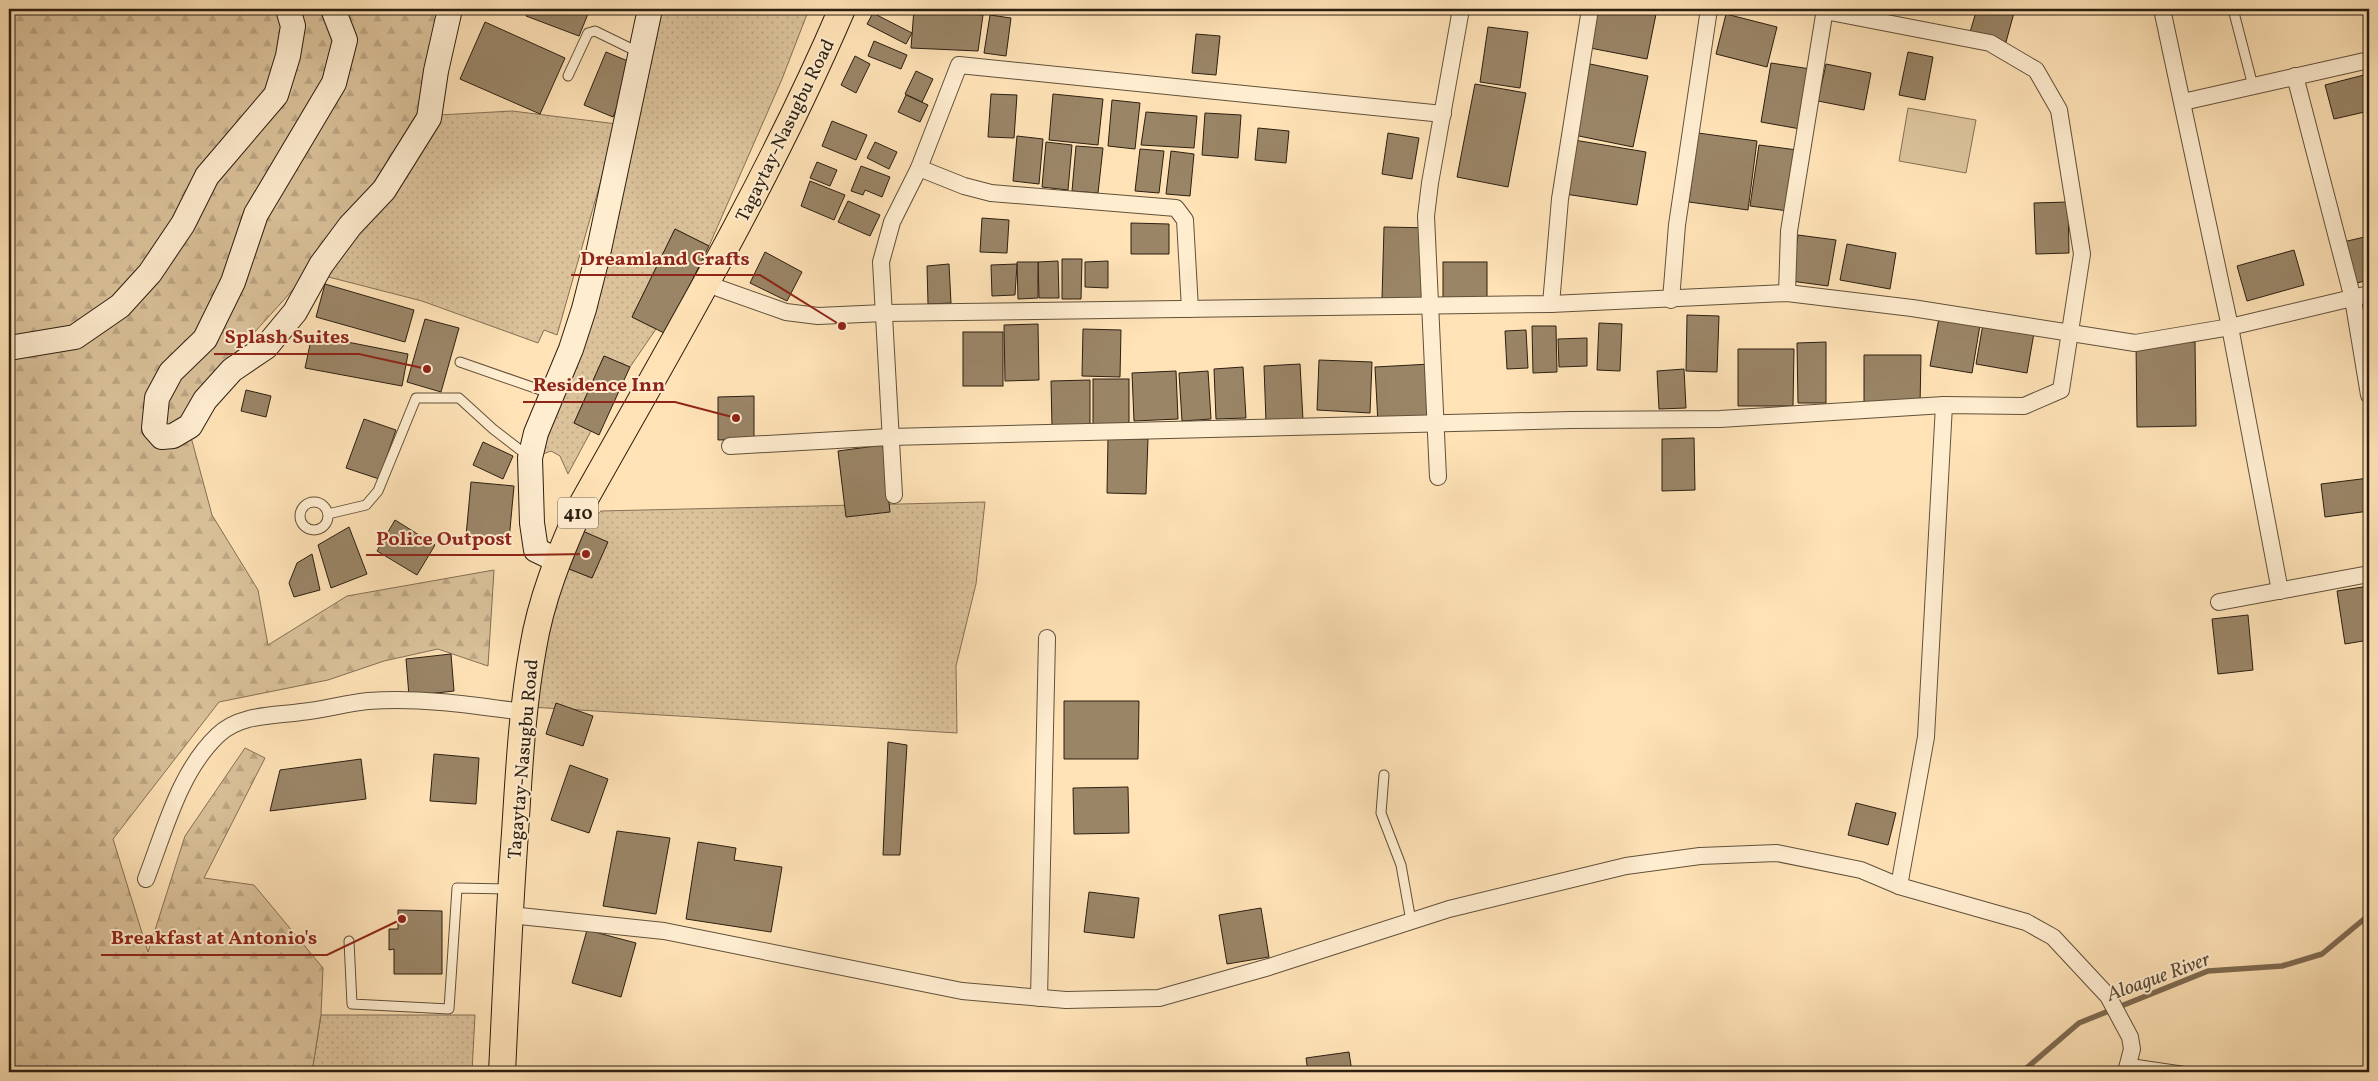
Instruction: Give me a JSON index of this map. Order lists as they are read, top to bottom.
{
  "streets": {
    "main road": ["Tagaytay-Nasugbu Road", "410"]
  },
  "water": ["Aloague River"],
  "places": [
    "Dreamland Crafts",
    "Splash Suites",
    "Residence Inn",
    "Police Outpost",
    "Breakfast at Antonio's"
  ]
}
